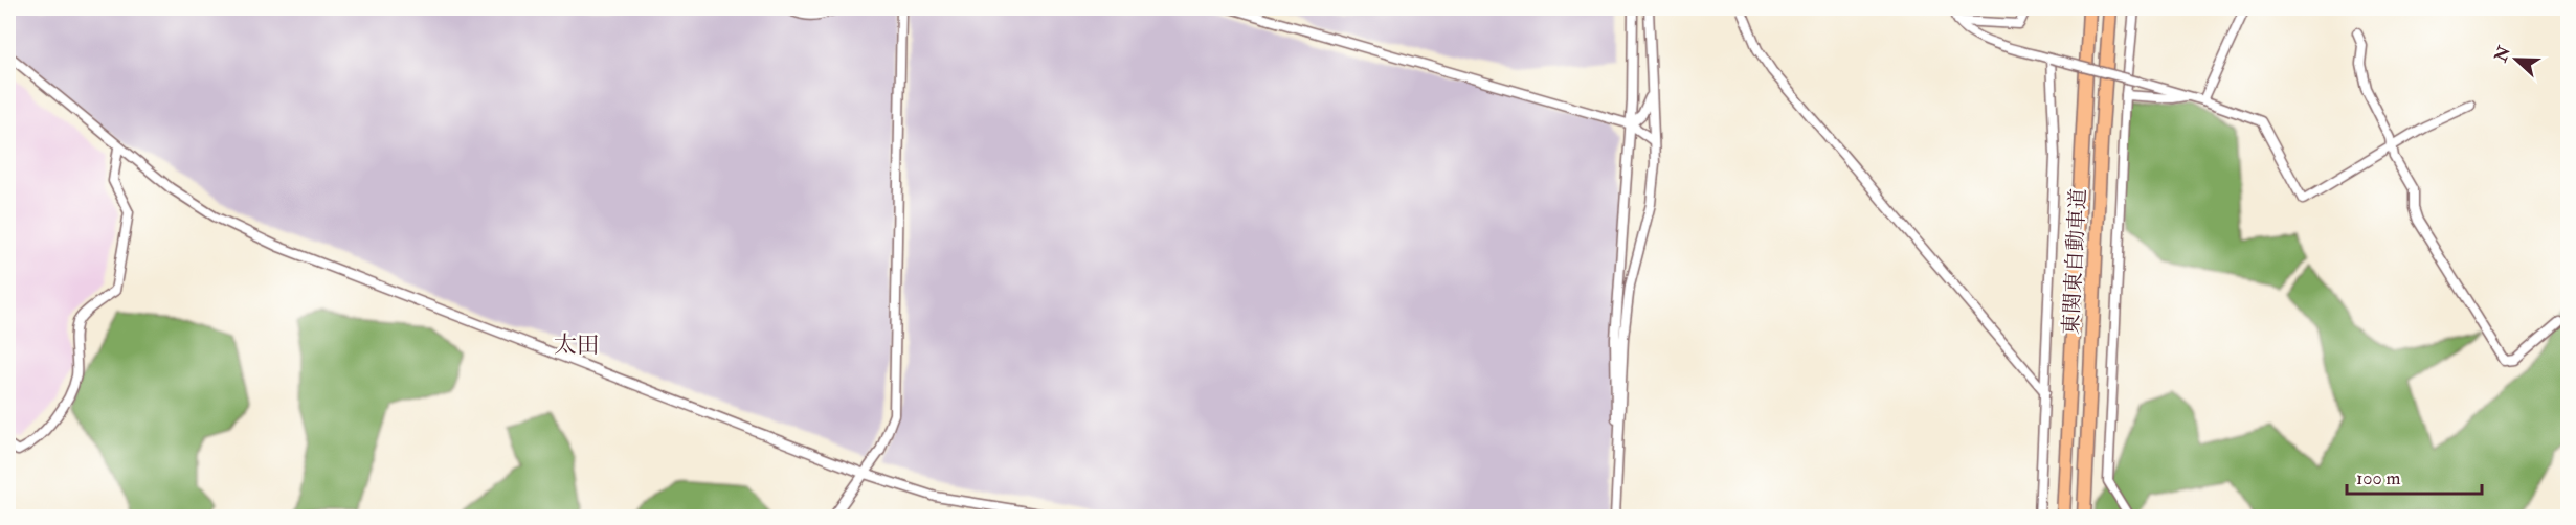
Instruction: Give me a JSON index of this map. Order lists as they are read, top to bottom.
{
  "streets": {
    "highway": ["東関東自動車道"]
  },
  "districts": ["太田"],
  "scale_bar": "100 m",
  "north": "left"
}
